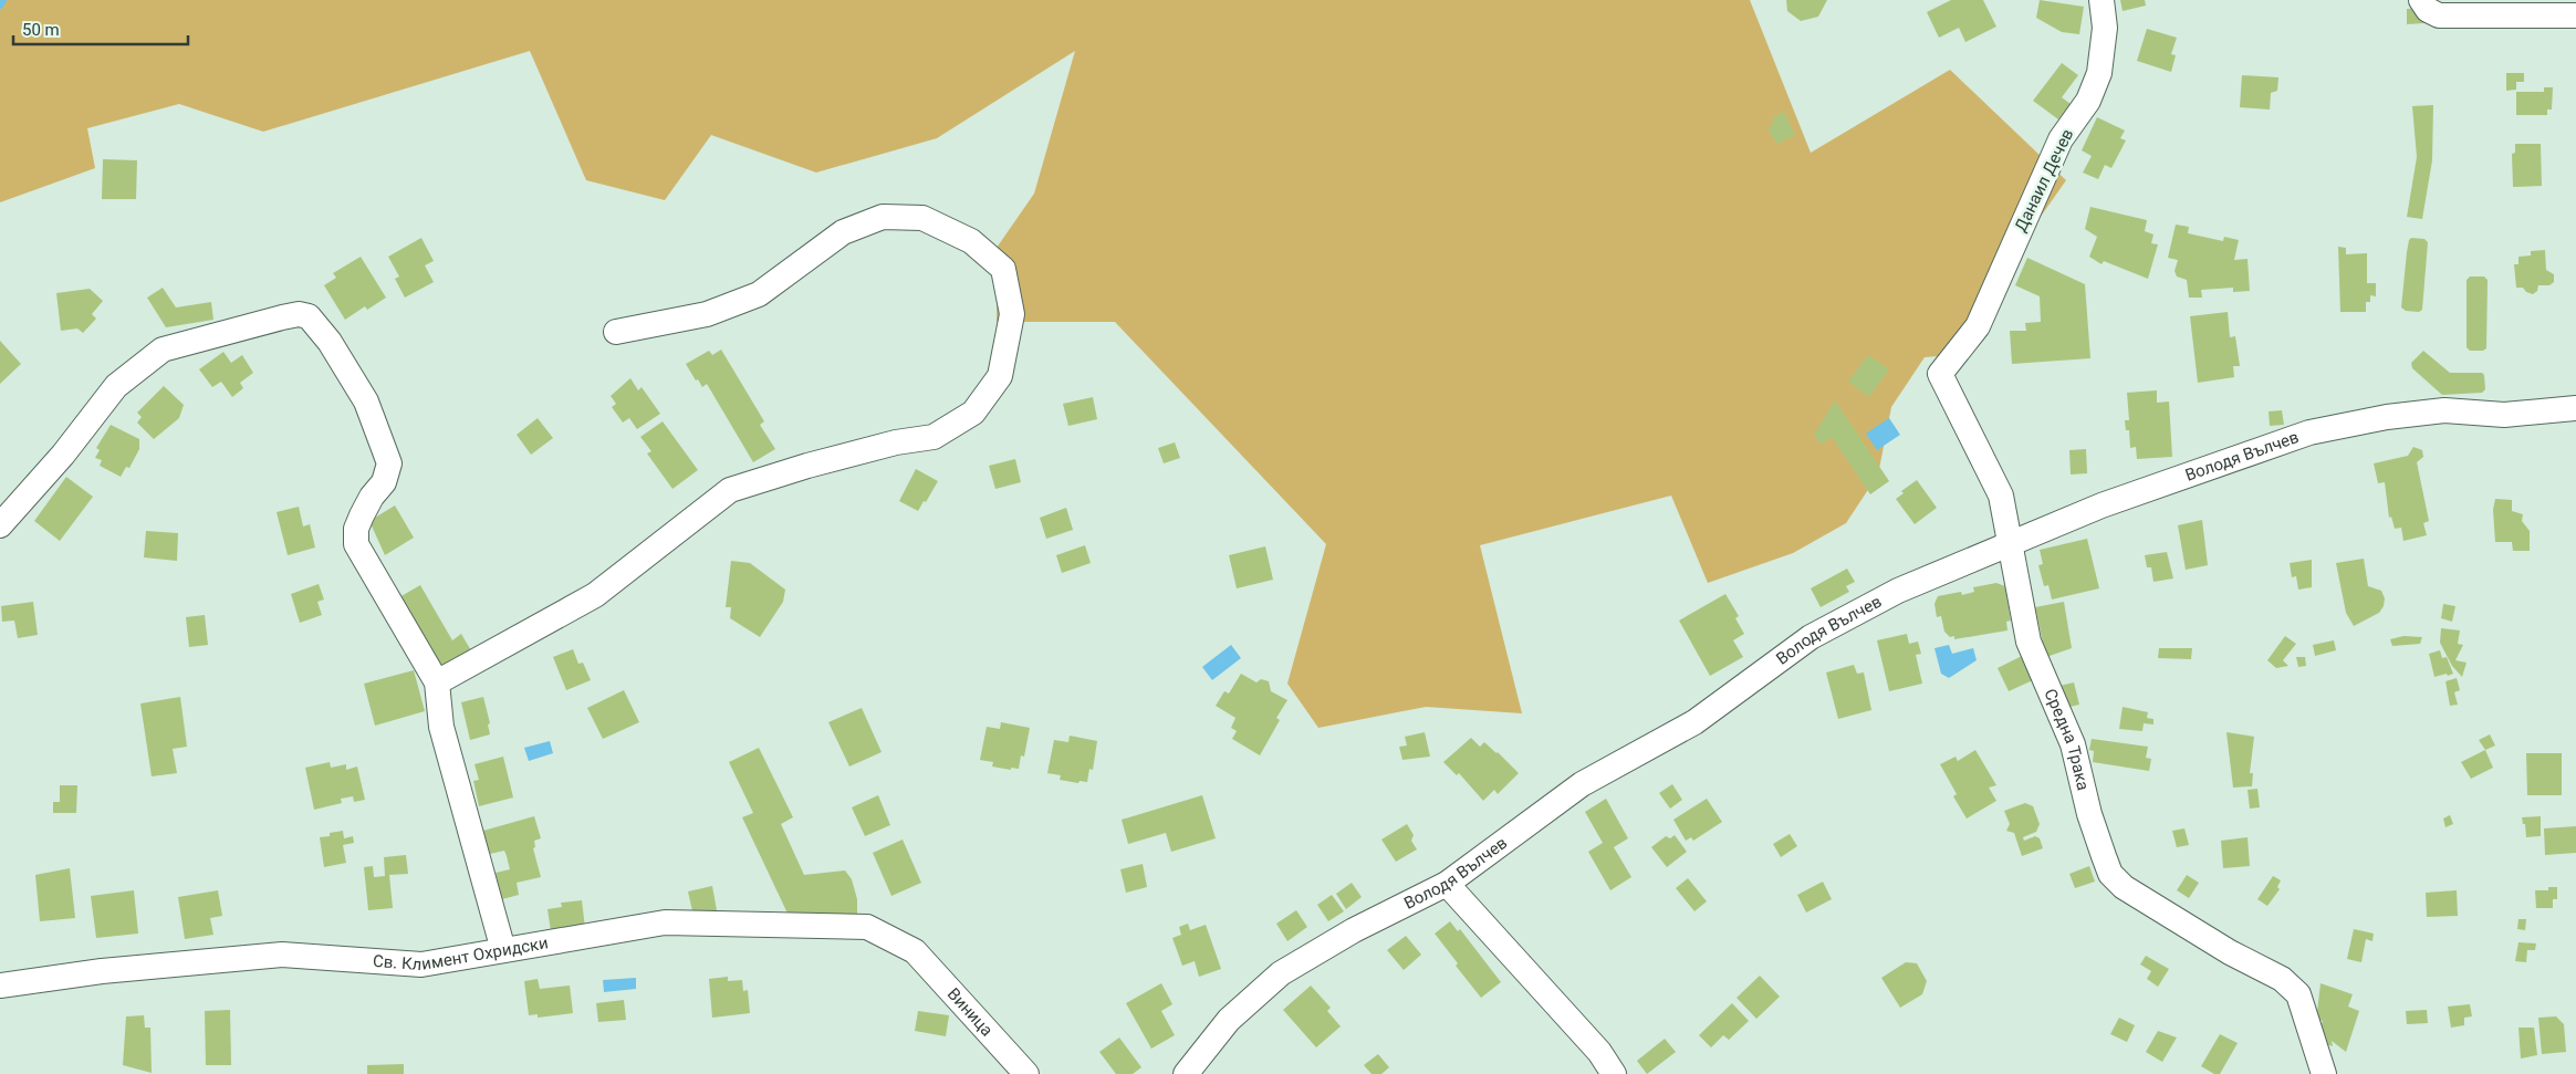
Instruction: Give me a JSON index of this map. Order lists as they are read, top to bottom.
{
  "streets": {
    "street": [
      "Данаил Дечев",
      "Володя Вълчев",
      "Средна Трака",
      "Св. Климент Охридски",
      "Виница"
    ]
  },
  "crossings": [
    ["Данаил Дечев", "Средна Трака"],
    ["Володя Вълчев", "Средна Трака"],
    ["Св. Климент Охридски", "Виница"]
  ],
  "scale_bar": "50 m"
}
